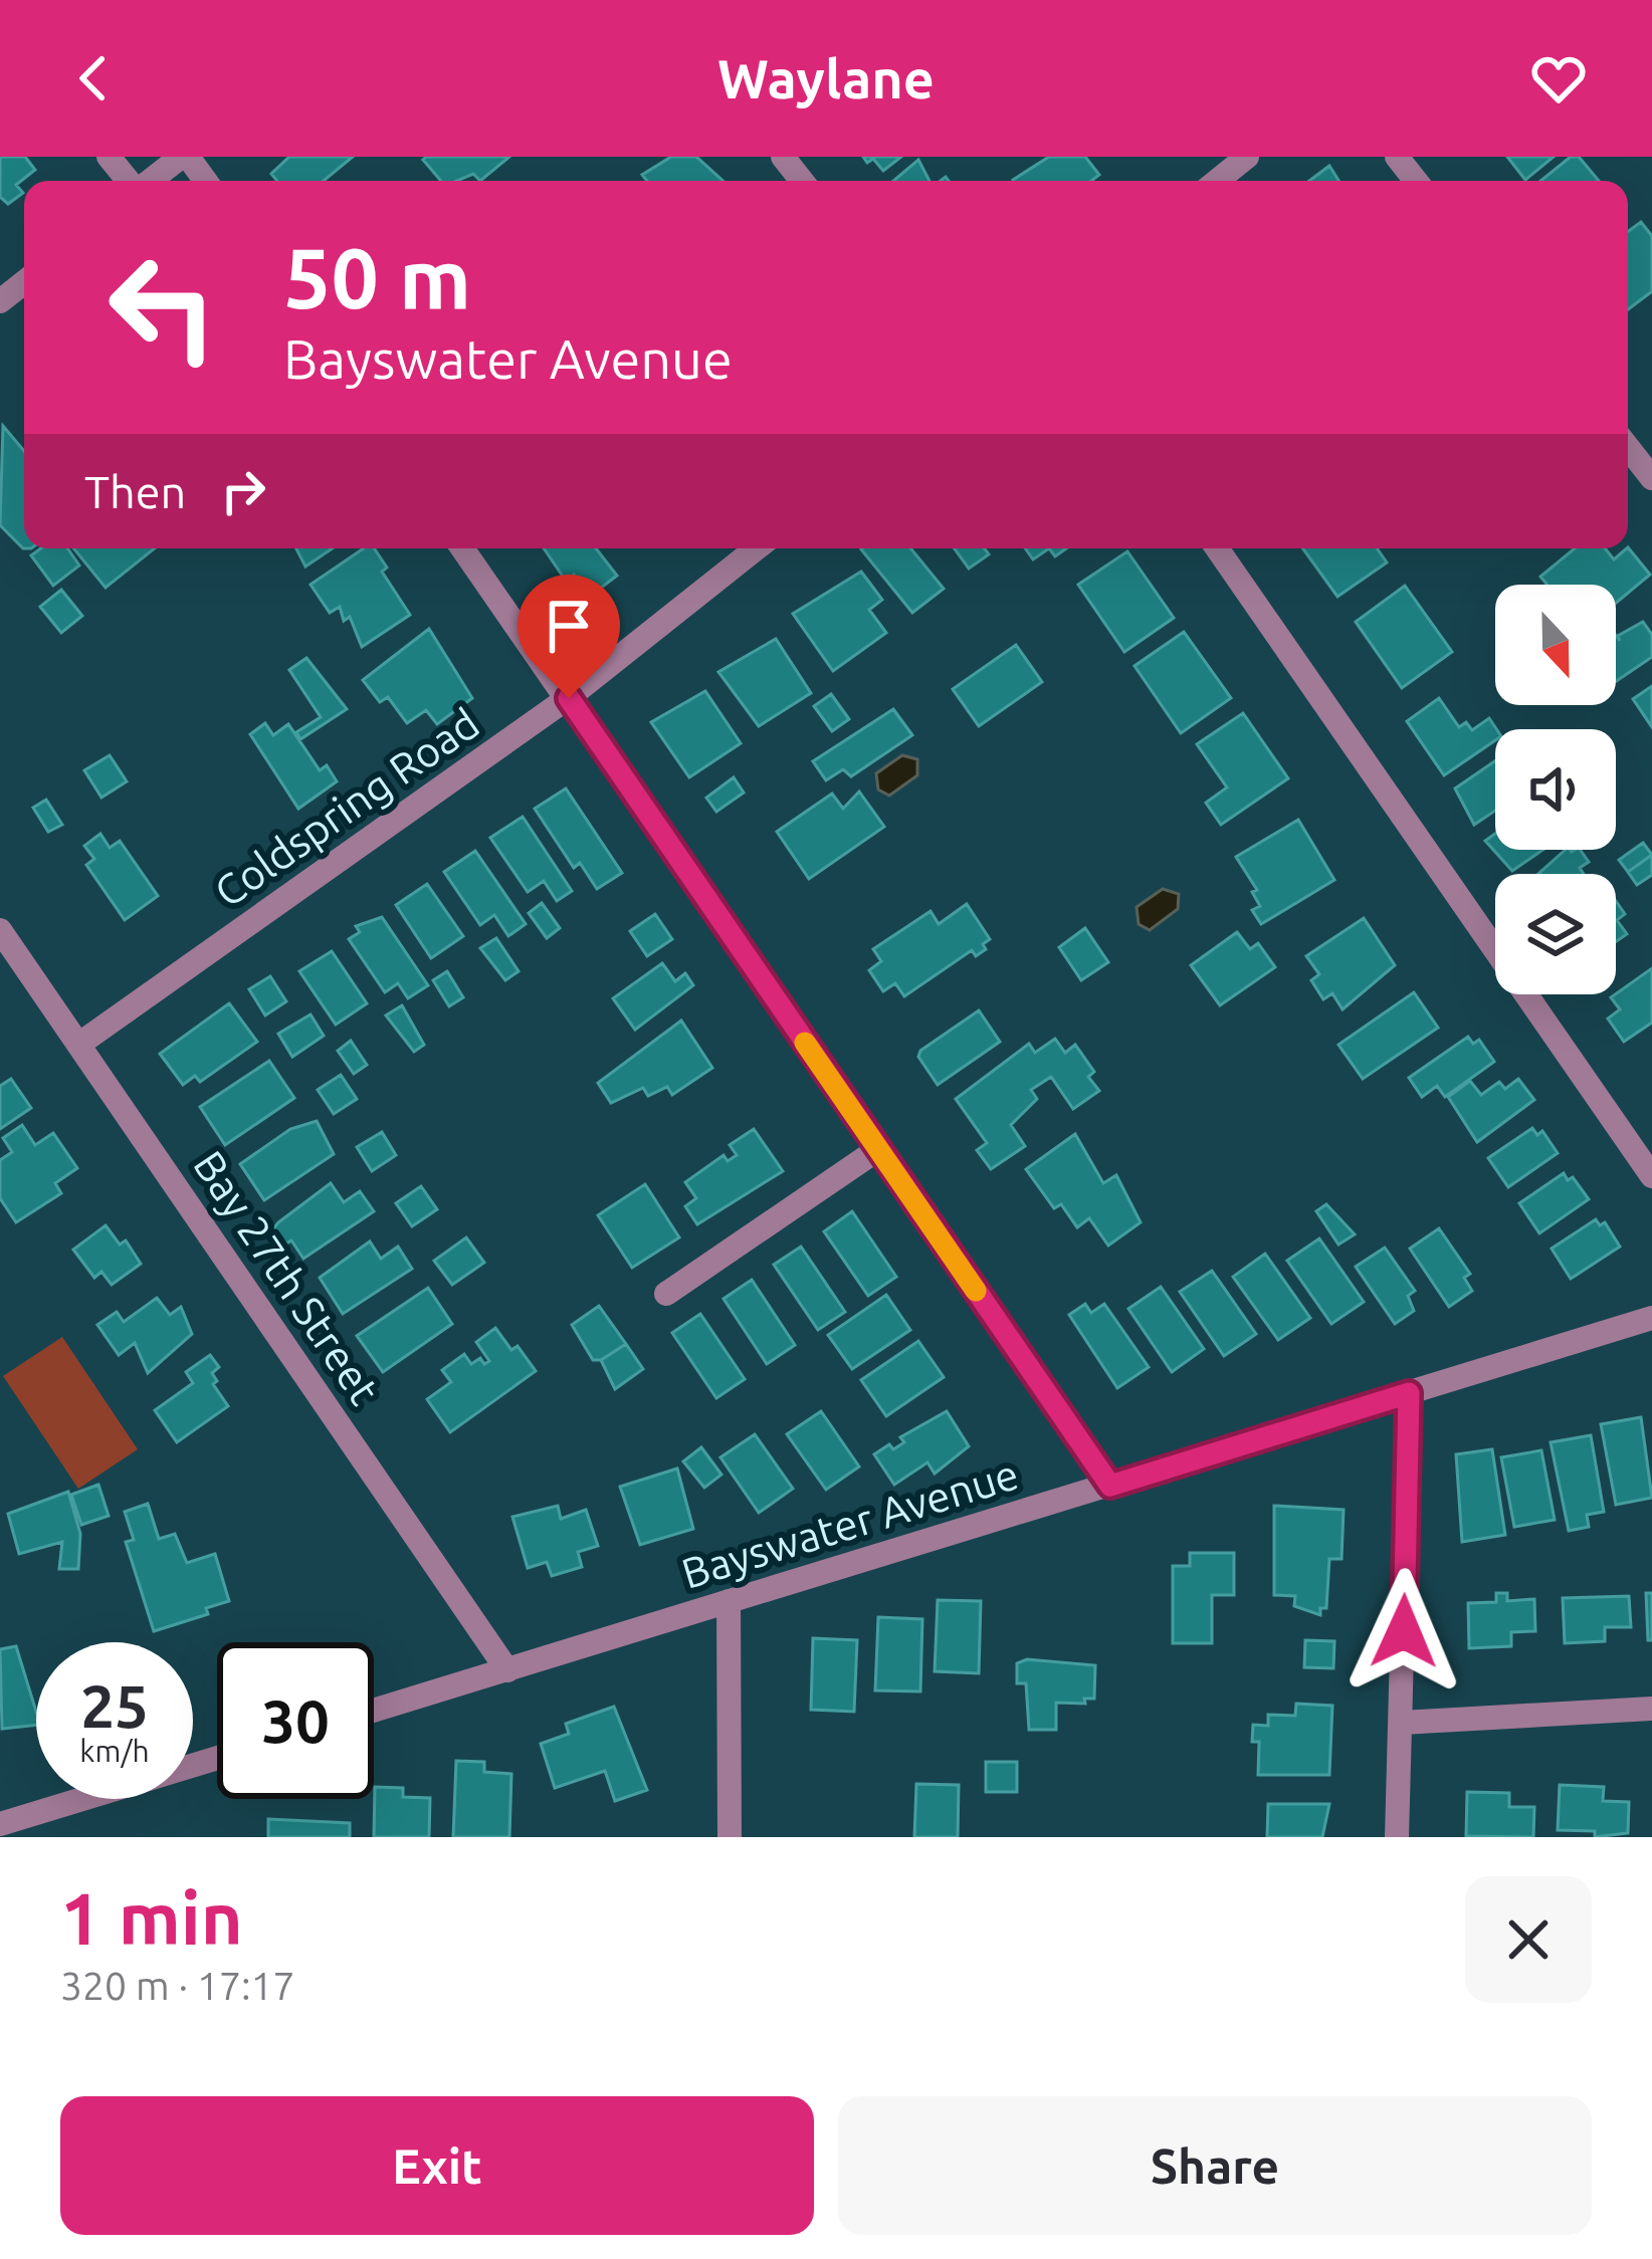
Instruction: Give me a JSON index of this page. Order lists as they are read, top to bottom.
{
  "streets": {
    "street": ["Coldspring Road", "Bay 27th Street", "Bayswater Avenue"]
  },
  "crossings": [
    ["Coldspring Road", "Bay 27th Street"],
    ["Bay 27th Street", "Bayswater Avenue"]
  ],
  "north": "bottom",
  "page": {
    "header": "Waylane",
    "turn": ["50 m", "Bayswater Avenue"],
    "then": "Then",
    "speed": "25 km/h",
    "limit": "30",
    "heading": ["1 min", "320 m · 17:17"],
    "buttons": ["Exit", "Share"]
  }
}
